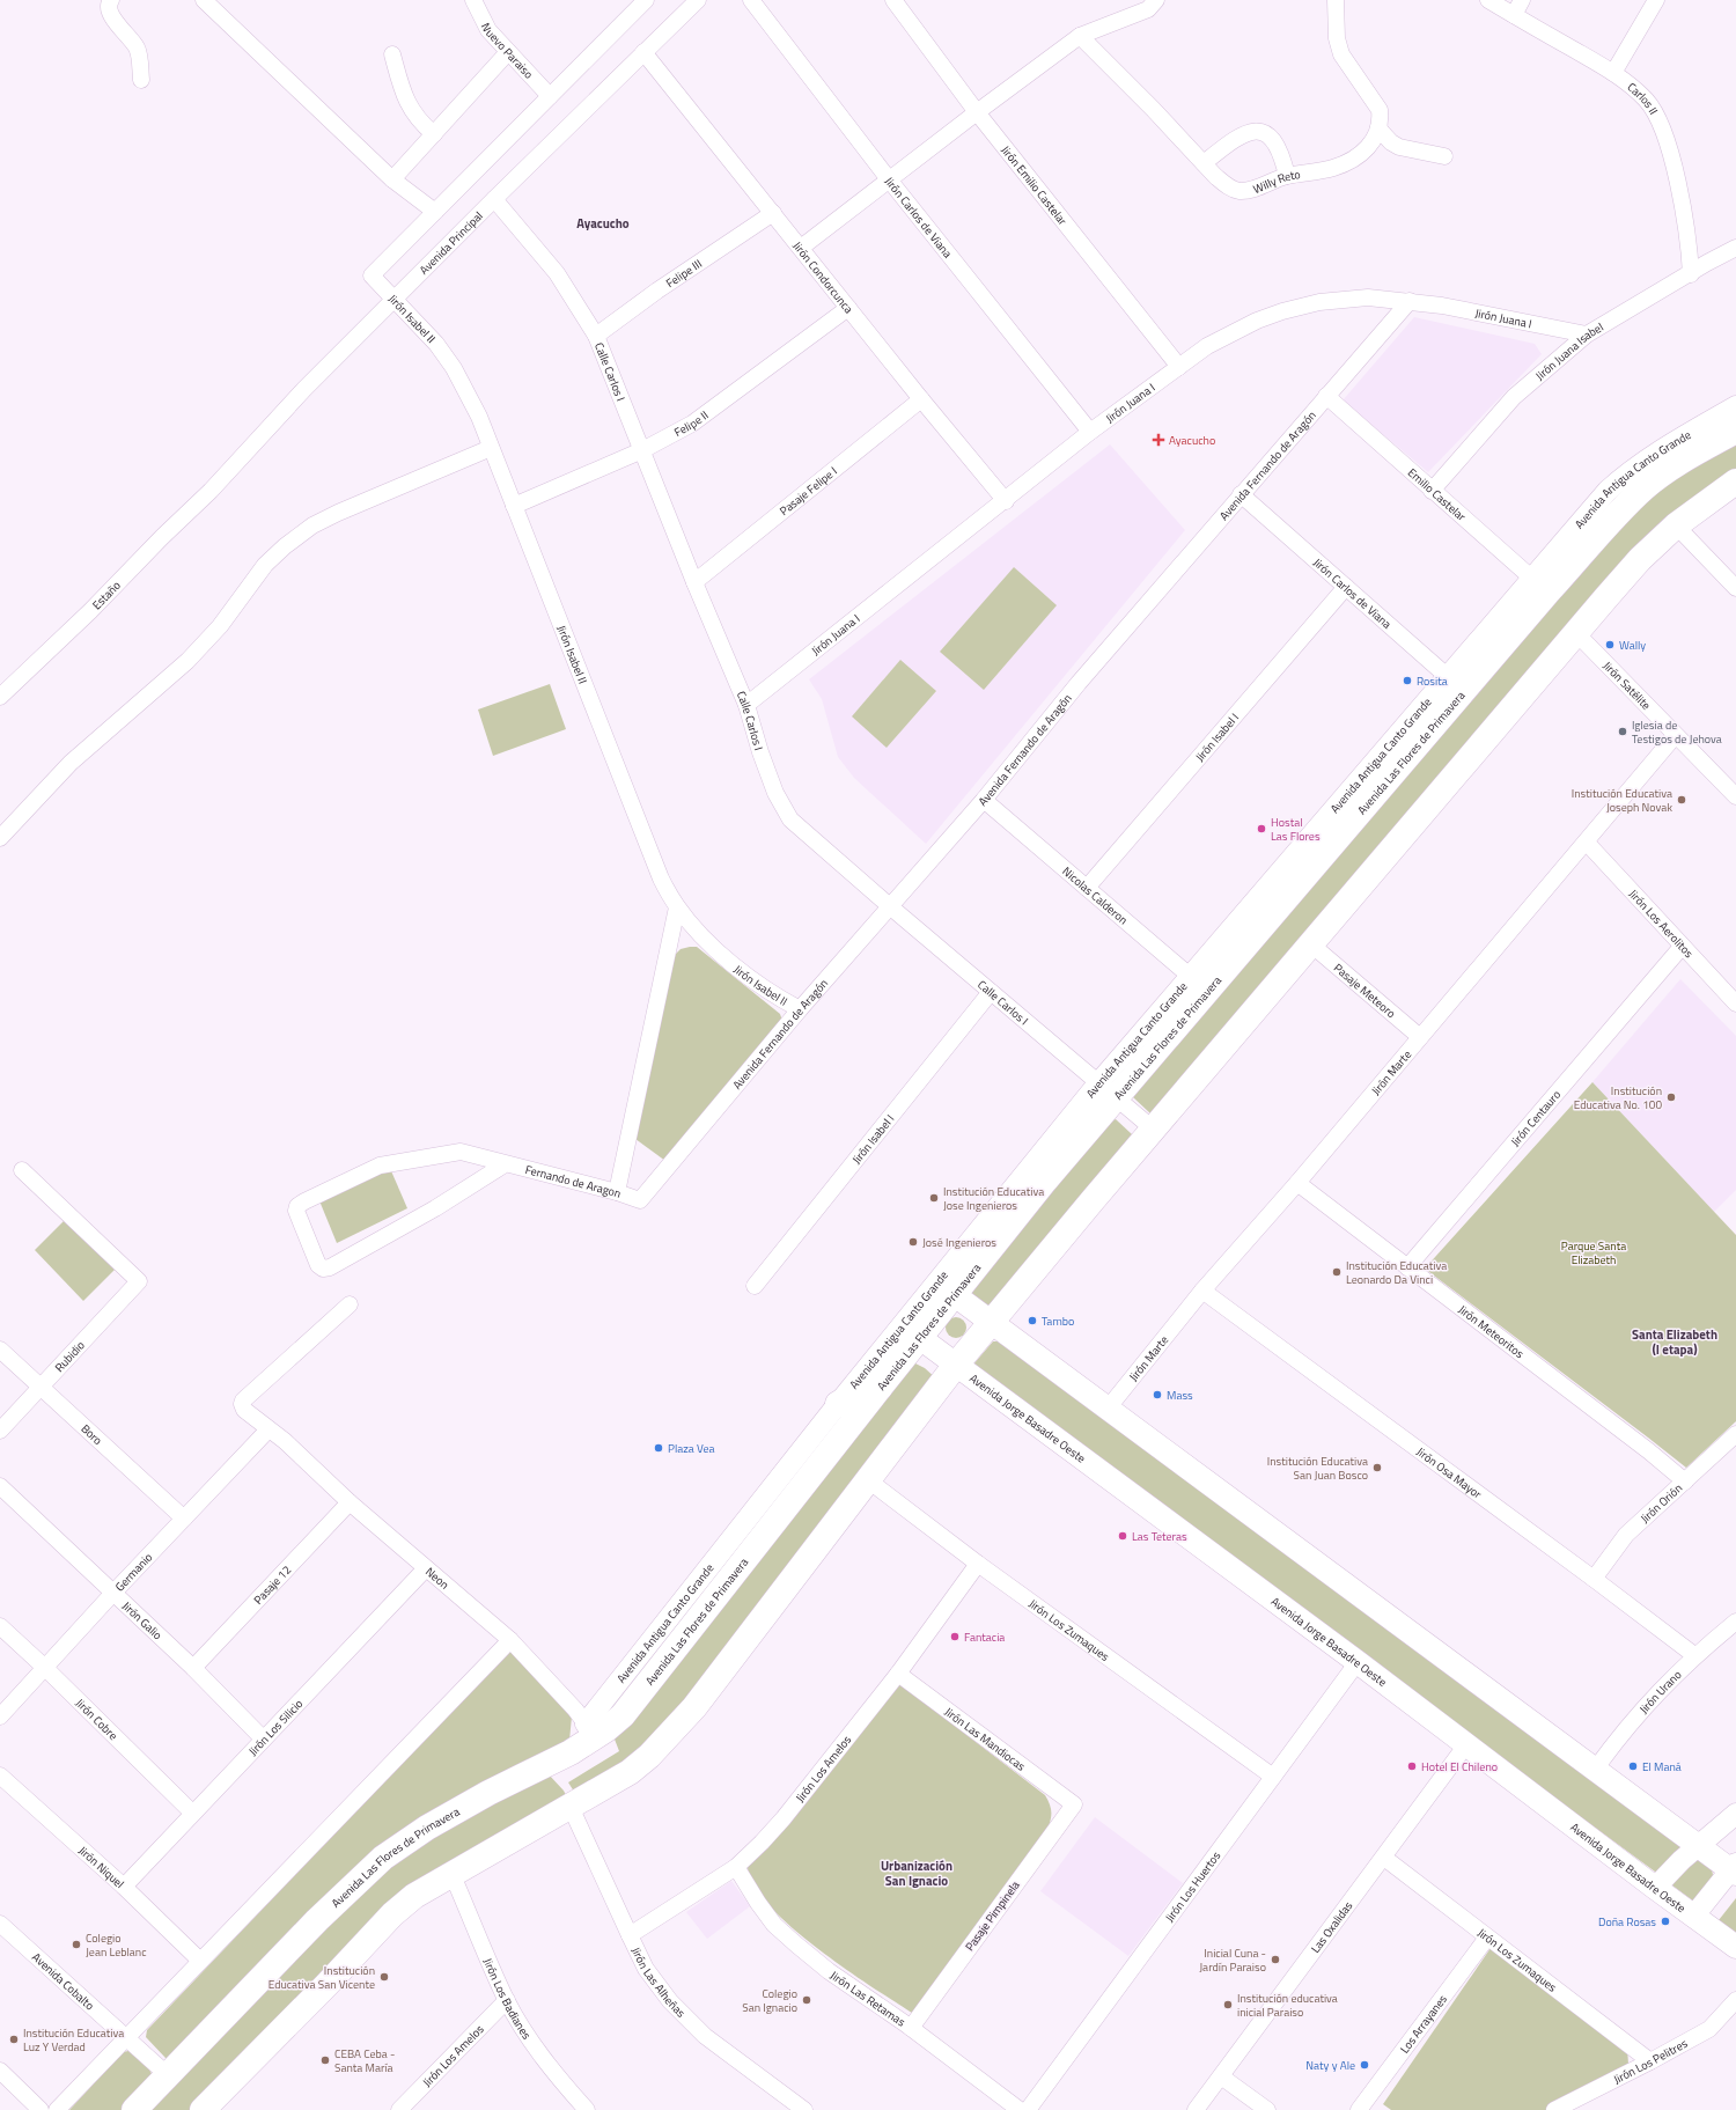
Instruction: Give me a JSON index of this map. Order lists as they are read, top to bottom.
{
  "streets": {
    "main road": ["Avenida Las Flores de Primavera", "Avenida Jorge Basadre Oeste"],
    "street": [
      "Nuevo Paraiso",
      "Carlos II",
      "Willy Reto",
      "Jirón Emilio Castelar",
      "Jirón Carlos de Viana",
      "Avenida Principal",
      "Felipe III",
      "Jirón Condorcunca",
      "Jirón Juana I",
      "Jirón Isabel II",
      "Jirón Juana Isabel",
      "Calle Carlos I",
      "Felipe II",
      "Avenida Fernando de Aragón",
      "Avenida Antigua Canto Grande",
      "Pasaje Felipe I",
      "Emilio Castelar",
      "Estaño",
      "Jirón Satélite",
      "Jirón Isabel I",
      "Nicolas Calderon",
      "Jirón Los Aerolitos",
      "Pasaje Meteoro",
      "Jirón Marte",
      "Jirón Centauro",
      "Fernando de Aragon",
      "Jirón Meteoritos",
      "Rubidio",
      "Boro",
      "Jirón Osa Mayor",
      "Jirón Orión",
      "Germanio",
      "Neon",
      "Pasaje 12",
      "Jirón Galio",
      "Jirón Los Zumaques",
      "Jirón Urano",
      "Jirón Cobre",
      "Jirón Los Silicio",
      "Jirón Las Mandiocas",
      "Jirón Los Amelos",
      "Jirón Niquel",
      "Jirón Los Huertos",
      "Pasaje Pimpinela",
      "Las Oxalidas",
      "Avenida Cobalto",
      "Jirón Las Alheñas",
      "Jirón Los Badianes",
      "Jirón Las Retamas",
      "Los Arrayanes",
      "Jirón Los Pelitres"
    ]
  },
  "crossings": [
    ["Carlos II", "Jirón Juana Isabel"],
    ["Jirón Emilio Castelar", "Jirón Juana I"],
    ["Jirón Carlos de Viana", "Jirón Juana I"],
    ["Jirón Carlos de Viana", "Avenida Fernando de Aragón"],
    ["Jirón Carlos de Viana", "Jirón Isabel I"],
    ["Jirón Carlos de Viana", "Avenida Las Flores de Primavera"],
    ["Avenida Principal", "Jirón Condorcunca"],
    ["Avenida Principal", "Jirón Isabel II"],
    ["Avenida Principal", "Calle Carlos I"],
    ["Avenida Principal", "Estaño"],
    ["Felipe III", "Jirón Condorcunca"],
    ["Felipe III", "Calle Carlos I"],
    ["Jirón Condorcunca", "Jirón Juana I"],
    ["Jirón Condorcunca", "Felipe II"],
    ["Jirón Condorcunca", "Pasaje Felipe I"],
    ["Jirón Juana I", "Jirón Juana Isabel"],
    ["Jirón Juana I", "Calle Carlos I"],
    ["Jirón Juana I", "Avenida Fernando de Aragón"],
    ["Jirón Isabel II", "Felipe II"],
    ["Jirón Isabel II", "Avenida Fernando de Aragón"],
    ["Jirón Juana Isabel", "Emilio Castelar"],
    ["Calle Carlos I", "Felipe II"],
    ["Calle Carlos I", "Avenida Fernando de Aragón"],
    ["Calle Carlos I", "Avenida Antigua Canto Grande"],
    ["Calle Carlos I", "Pasaje Felipe I"],
    ["Calle Carlos I", "Jirón Isabel I"],
    ["Calle Carlos I", "Avenida Las Flores de Primavera"],
    ["Avenida Fernando de Aragón", "Emilio Castelar"],
    ["Avenida Fernando de Aragón", "Nicolas Calderon"],
    ["Avenida Fernando de Aragón", "Fernando de Aragon"],
    ["Avenida Antigua Canto Grande", "Emilio Castelar"],
    ["Avenida Antigua Canto Grande", "Avenida Las Flores de Primavera"],
    ["Avenida Antigua Canto Grande", "Neon"],
    ["Emilio Castelar", "Avenida Las Flores de Primavera"],
    ["Jirón Satélite", "Jirón Marte"],
    ["Jirón Isabel I", "Nicolas Calderon"],
    ["Avenida Las Flores de Primavera", "Nicolas Calderon"],
    ["Avenida Las Flores de Primavera", "Avenida Jorge Basadre Oeste"],
    ["Avenida Las Flores de Primavera", "Neon"],
    ["Avenida Las Flores de Primavera", "Avenida Cobalto"],
    ["Jirón Los Aerolitos", "Jirón Marte"],
    ["Jirón Los Aerolitos", "Jirón Centauro"],
    ["Pasaje Meteoro", "Jirón Marte"],
    ["Jirón Marte", "Jirón Meteoritos"],
    ["Jirón Marte", "Jirón Osa Mayor"],
    ["Jirón Centauro", "Jirón Meteoritos"],
    ["Jirón Meteoritos", "Jirón Orión"],
    ["Rubidio", "Boro"],
    ["Avenida Jorge Basadre Oeste", "Jirón Los Huertos"],
    ["Avenida Jorge Basadre Oeste", "Las Oxalidas"],
    ["Boro", "Germanio"],
    ["Jirón Osa Mayor", "Jirón Orión"],
    ["Jirón Osa Mayor", "Jirón Urano"],
    ["Germanio", "Neon"],
    ["Germanio", "Jirón Galio"],
    ["Germanio", "Jirón Cobre"],
    ["Neon", "Pasaje 12"],
    ["Neon", "Jirón Los Silicio"],
    ["Pasaje 12", "Jirón Galio"],
    ["Jirón Galio", "Jirón Los Silicio"],
    ["Jirón Los Zumaques", "Jirón Los Amelos"],
    ["Jirón Los Zumaques", "Jirón Los Huertos"],
    ["Jirón Los Zumaques", "Las Oxalidas"],
    ["Jirón Los Zumaques", "Los Arrayanes"],
    ["Jirón Los Zumaques", "Jirón Los Pelitres"],
    ["Jirón Cobre", "Jirón Los Silicio"],
    ["Jirón Los Silicio", "Jirón Niquel"],
    ["Jirón Las Mandiocas", "Jirón Los Amelos"],
    ["Jirón Las Mandiocas", "Pasaje Pimpinela"],
    ["Jirón Los Amelos", "Jirón Las Alheñas"],
    ["Jirón Los Amelos", "Jirón Los Badianes"],
    ["Jirón Los Amelos", "Jirón Las Retamas"],
    ["Pasaje Pimpinela", "Jirón Las Retamas"]
  ],
  "districts": ["Ayacucho", "Santa Elizabeth (I etapa)", "Urbanización San Ignacio"],
  "parks": ["Parque Santa Elizabeth"],
  "places": {
    "health": ["Ayacucho"],
    "other": [
      "Wally",
      "Rosita",
      "Iglesia de Testigos de Jehova",
      "Institución Educativa Joseph Novak",
      "Hostal Las Flores",
      "Institución Educativa No. 100",
      "Institución Educativa Jose Ingenieros",
      "José Ingenieros",
      "Institución Educativa Leonardo Da Vinci",
      "Tambo",
      "Mass",
      "Plaza Vea",
      "Institución Educativa San Juan Bosco",
      "Las Teteras",
      "Fantacia",
      "Hotel El Chileno",
      "El Maná",
      "Doña Rosas",
      "Colegio Jean Leblanc",
      "Inicial Cuna - Jardín Paraiso",
      "Institución Educativa San Vicente",
      "Colegio San Ignacio",
      "Institución educativa inicial Paraiso",
      "Institución Educativa Luz Y Verdad",
      "CEBA Ceba - Santa María",
      "Naty y Ale"
    ]
  }
}
